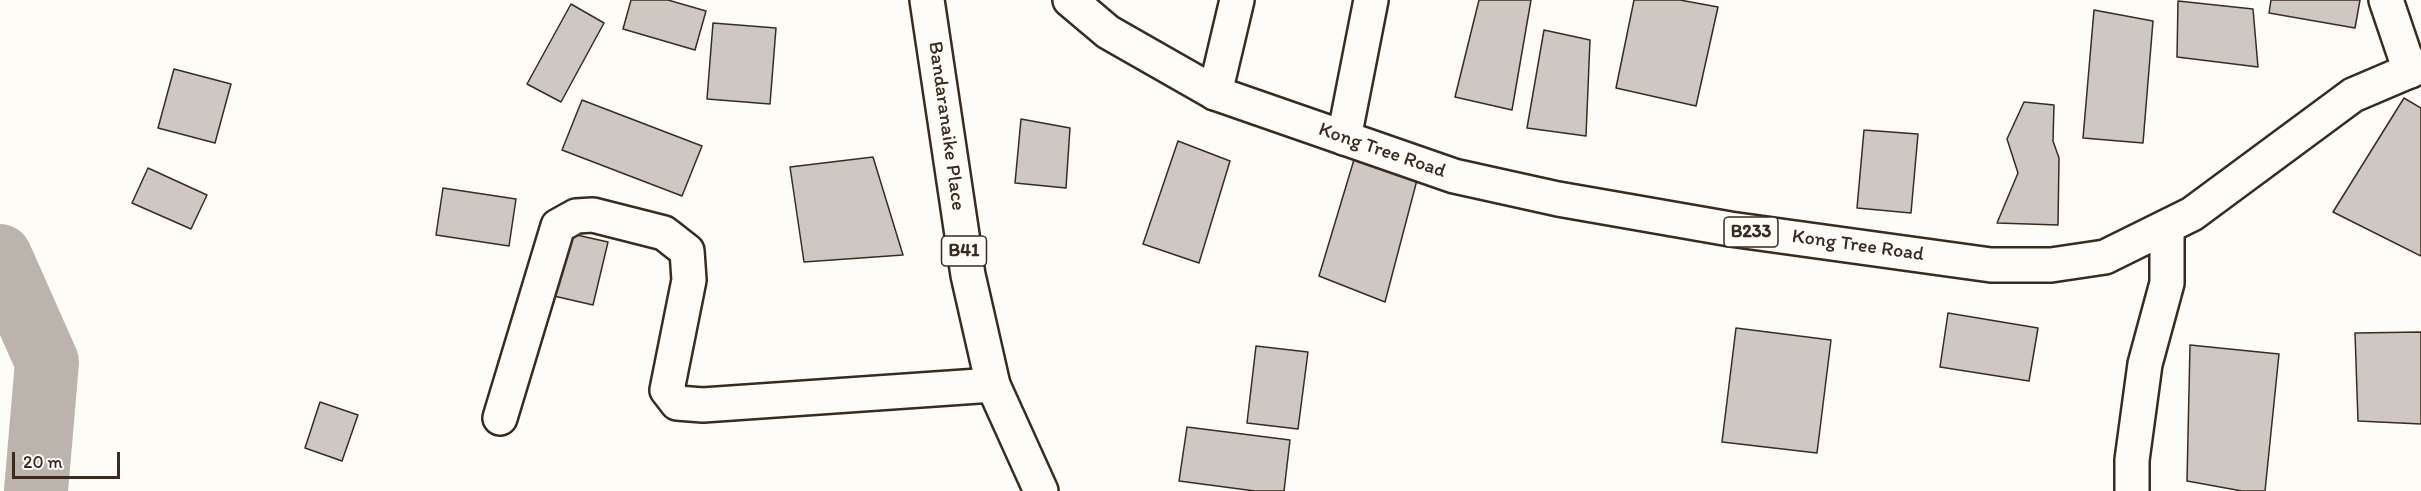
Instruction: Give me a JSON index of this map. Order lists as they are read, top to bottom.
{
  "streets": {
    "main road": [
      "Bandaranaike Place",
      "Kong Tree Road",
      "B233",
      "B41"
    ]
  },
  "scale_bar": "20 m"
}
